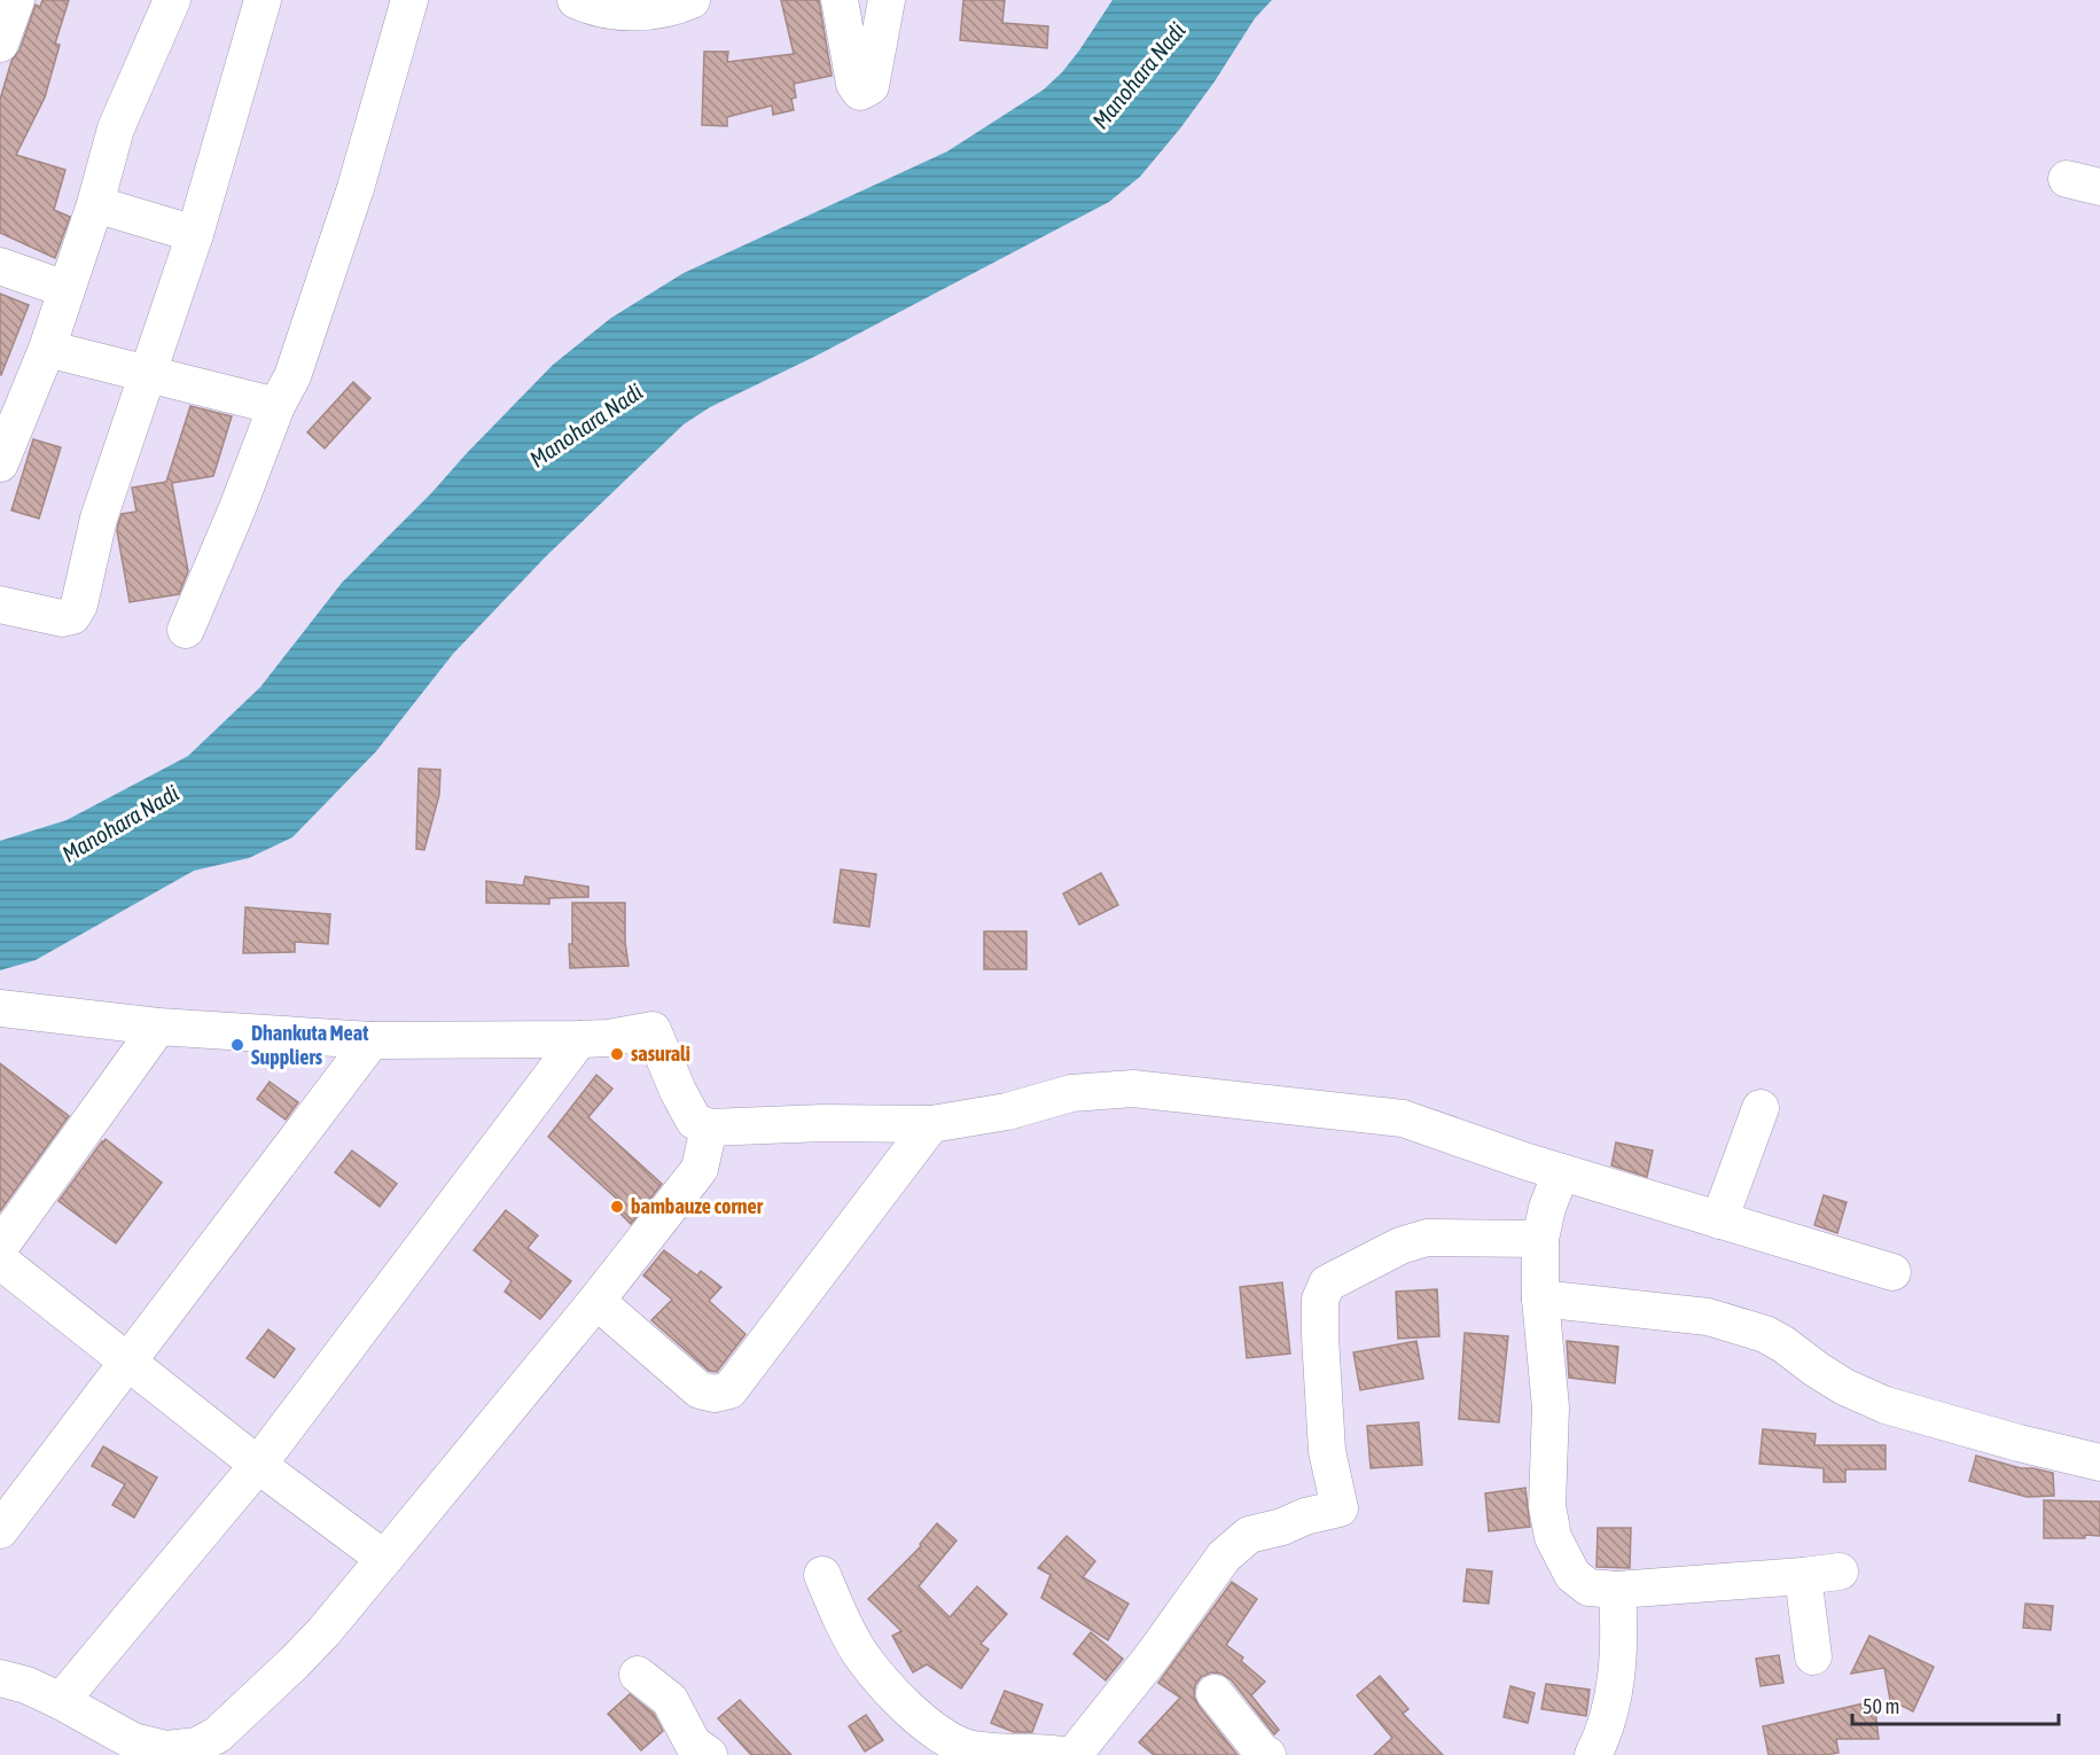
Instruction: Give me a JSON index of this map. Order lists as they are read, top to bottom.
{
  "water": ["Manohara Nadi"],
  "places": ["Dhankuta Meat Suppliers", "sasurali", "bambauze corner"],
  "scale_bar": "50 m"
}
